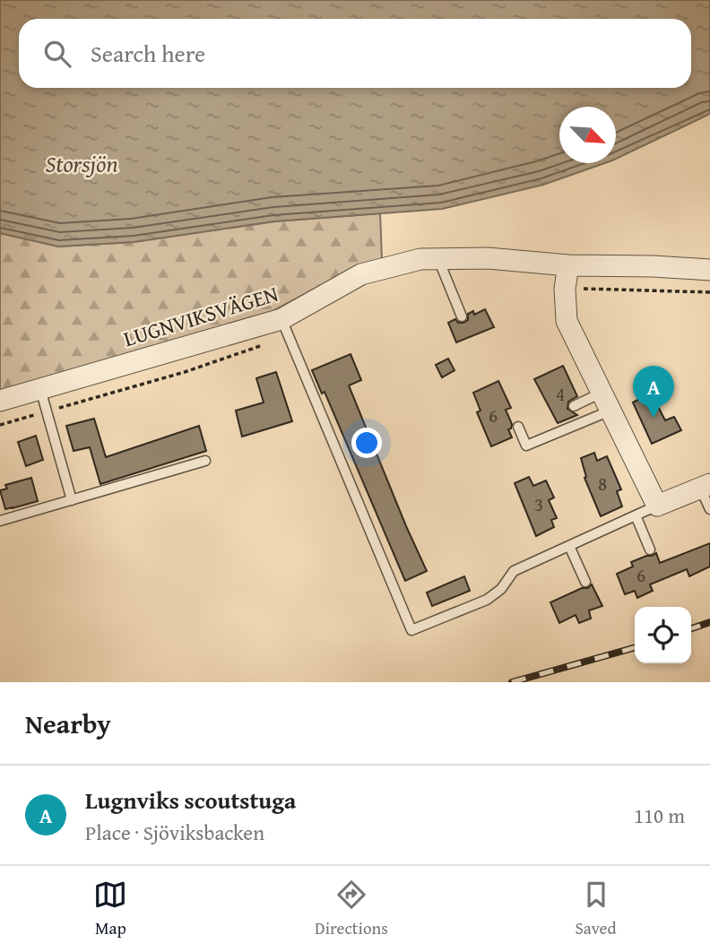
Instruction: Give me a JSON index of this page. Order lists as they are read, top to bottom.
{
  "streets": {
    "street": ["LUGNVIKSVÄGEN"]
  },
  "water": ["Storsjön"],
  "house_numbers": [
    "4",
    "6",
    "8",
    "3",
    "6"
  ],
  "north": "bottom right",
  "page": {
    "search": "Search here",
    "pins": "A",
    "heading": "Nearby",
    "list": [
      {
        "mark": "A",
        "name": "Lugnviks scoutstuga",
        "note": "Place · Sjöviksbacken",
        "value": "110 m"
      }
    ],
    "nav": ["Map", "Directions", "Saved"]
  }
}
